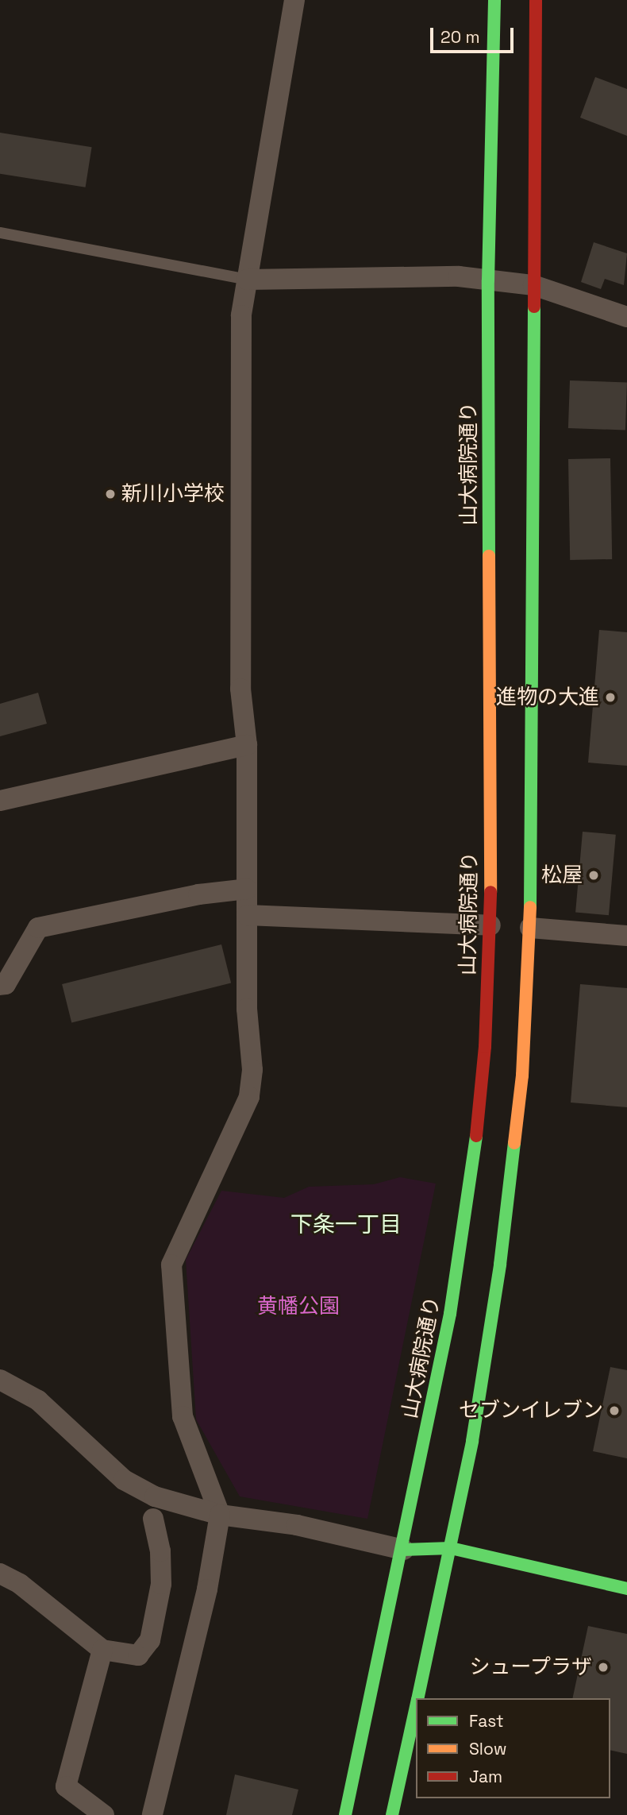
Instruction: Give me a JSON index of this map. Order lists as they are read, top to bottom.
{
  "streets": {
    "street": ["山大病院通り"]
  },
  "districts": ["下条一丁目"],
  "parks": ["黄幡公園"],
  "places": [
    "新川小学校",
    "進物の大進",
    "松屋",
    "セブンイレブン",
    "シュープラザ"
  ],
  "legend": ["Fast", "Slow", "Jam"],
  "scale_bar": "20 m"
}
